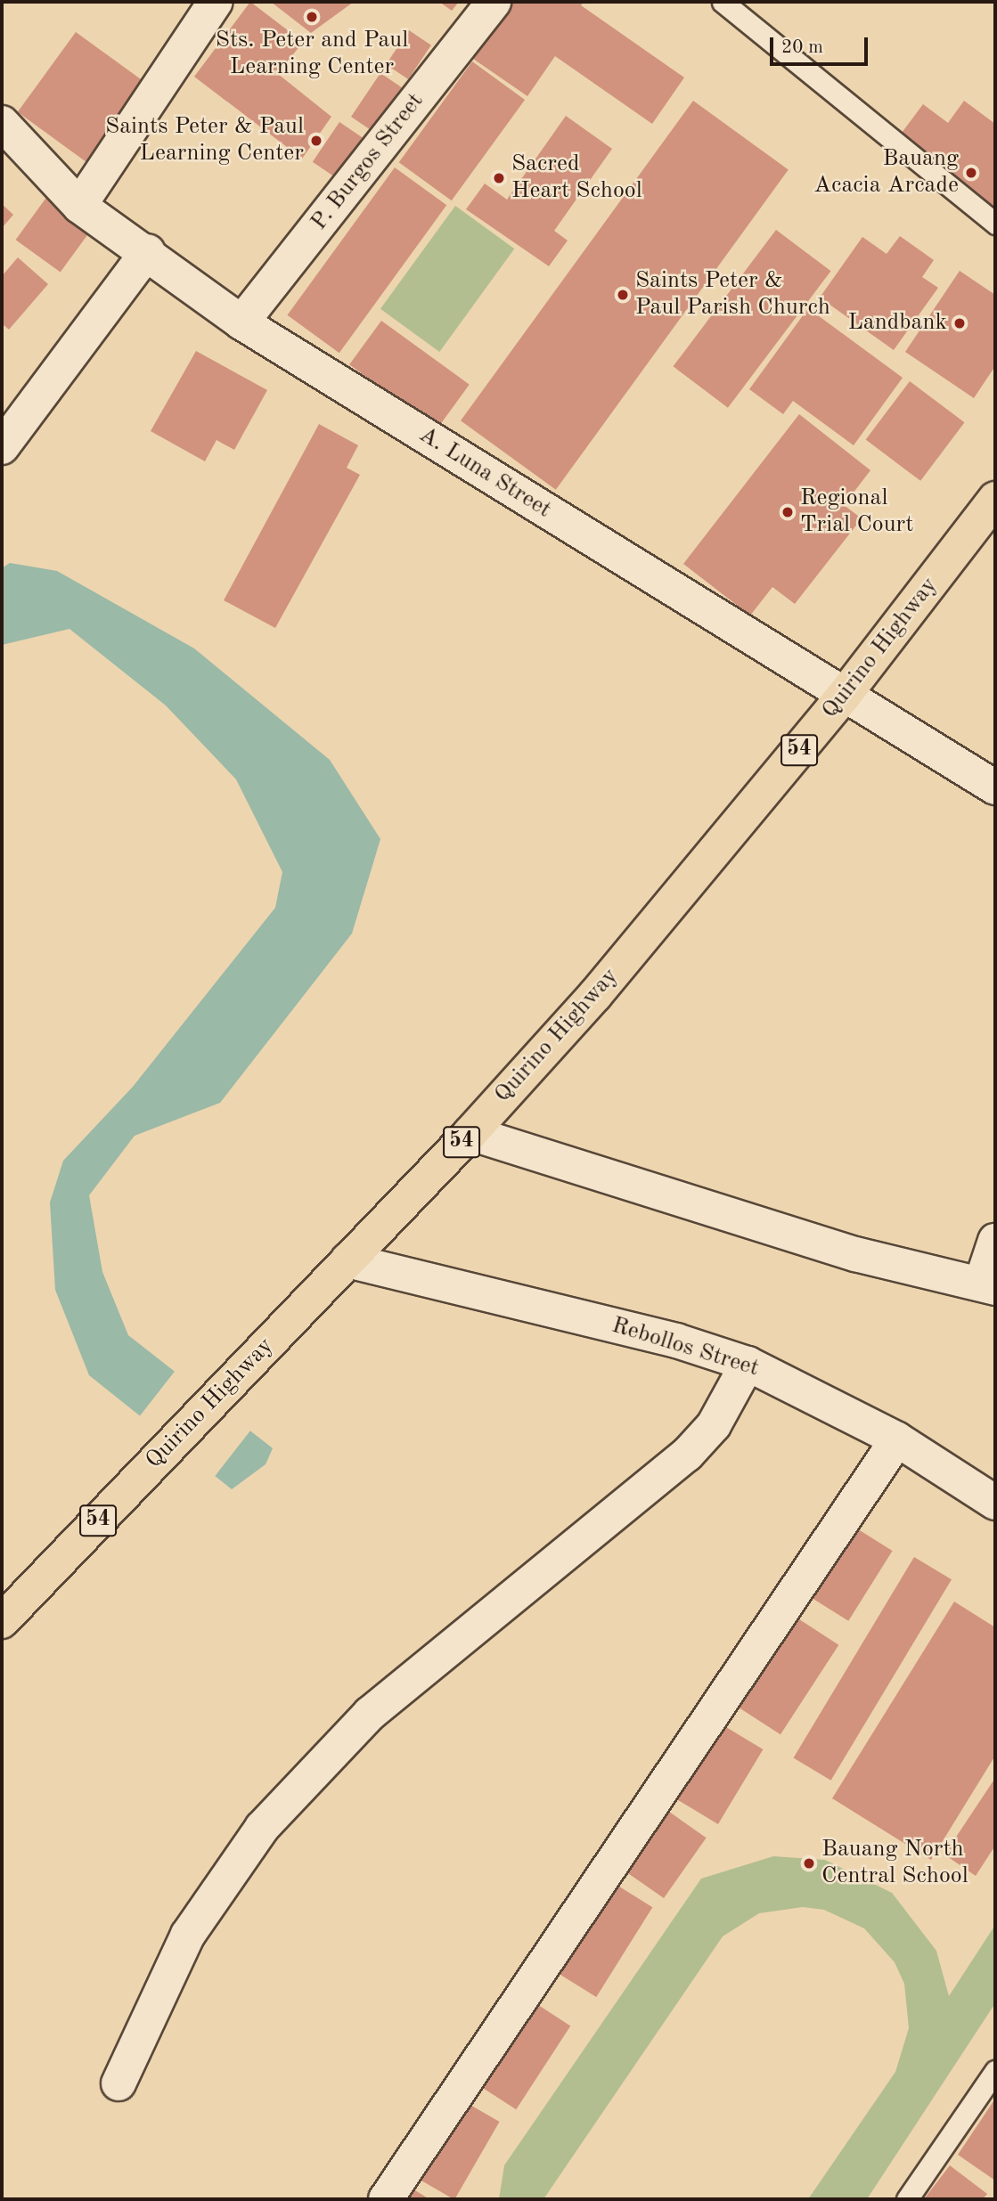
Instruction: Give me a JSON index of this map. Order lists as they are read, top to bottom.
{
  "streets": {
    "highway": ["Quirino Highway", "54"],
    "street": ["P. Burgos Street", "A. Luna Street", "Rebollos Street"]
  },
  "crossings": [
    ["P. Burgos Street", "A. Luna Street"],
    ["A. Luna Street", "Quirino Highway"],
    ["Quirino Highway", "Rebollos Street"]
  ],
  "places": [
    "Sts. Peter and Paul Learning Center",
    "Saints Peter & Paul Learning Center",
    "Bauang Acacia Arcade",
    "Sacred Heart School",
    "Saints Peter & Paul Parish Church",
    "Landbank",
    "Regional Trial Court",
    "Bauang North Central School"
  ],
  "scale_bar": "20 m"
}
